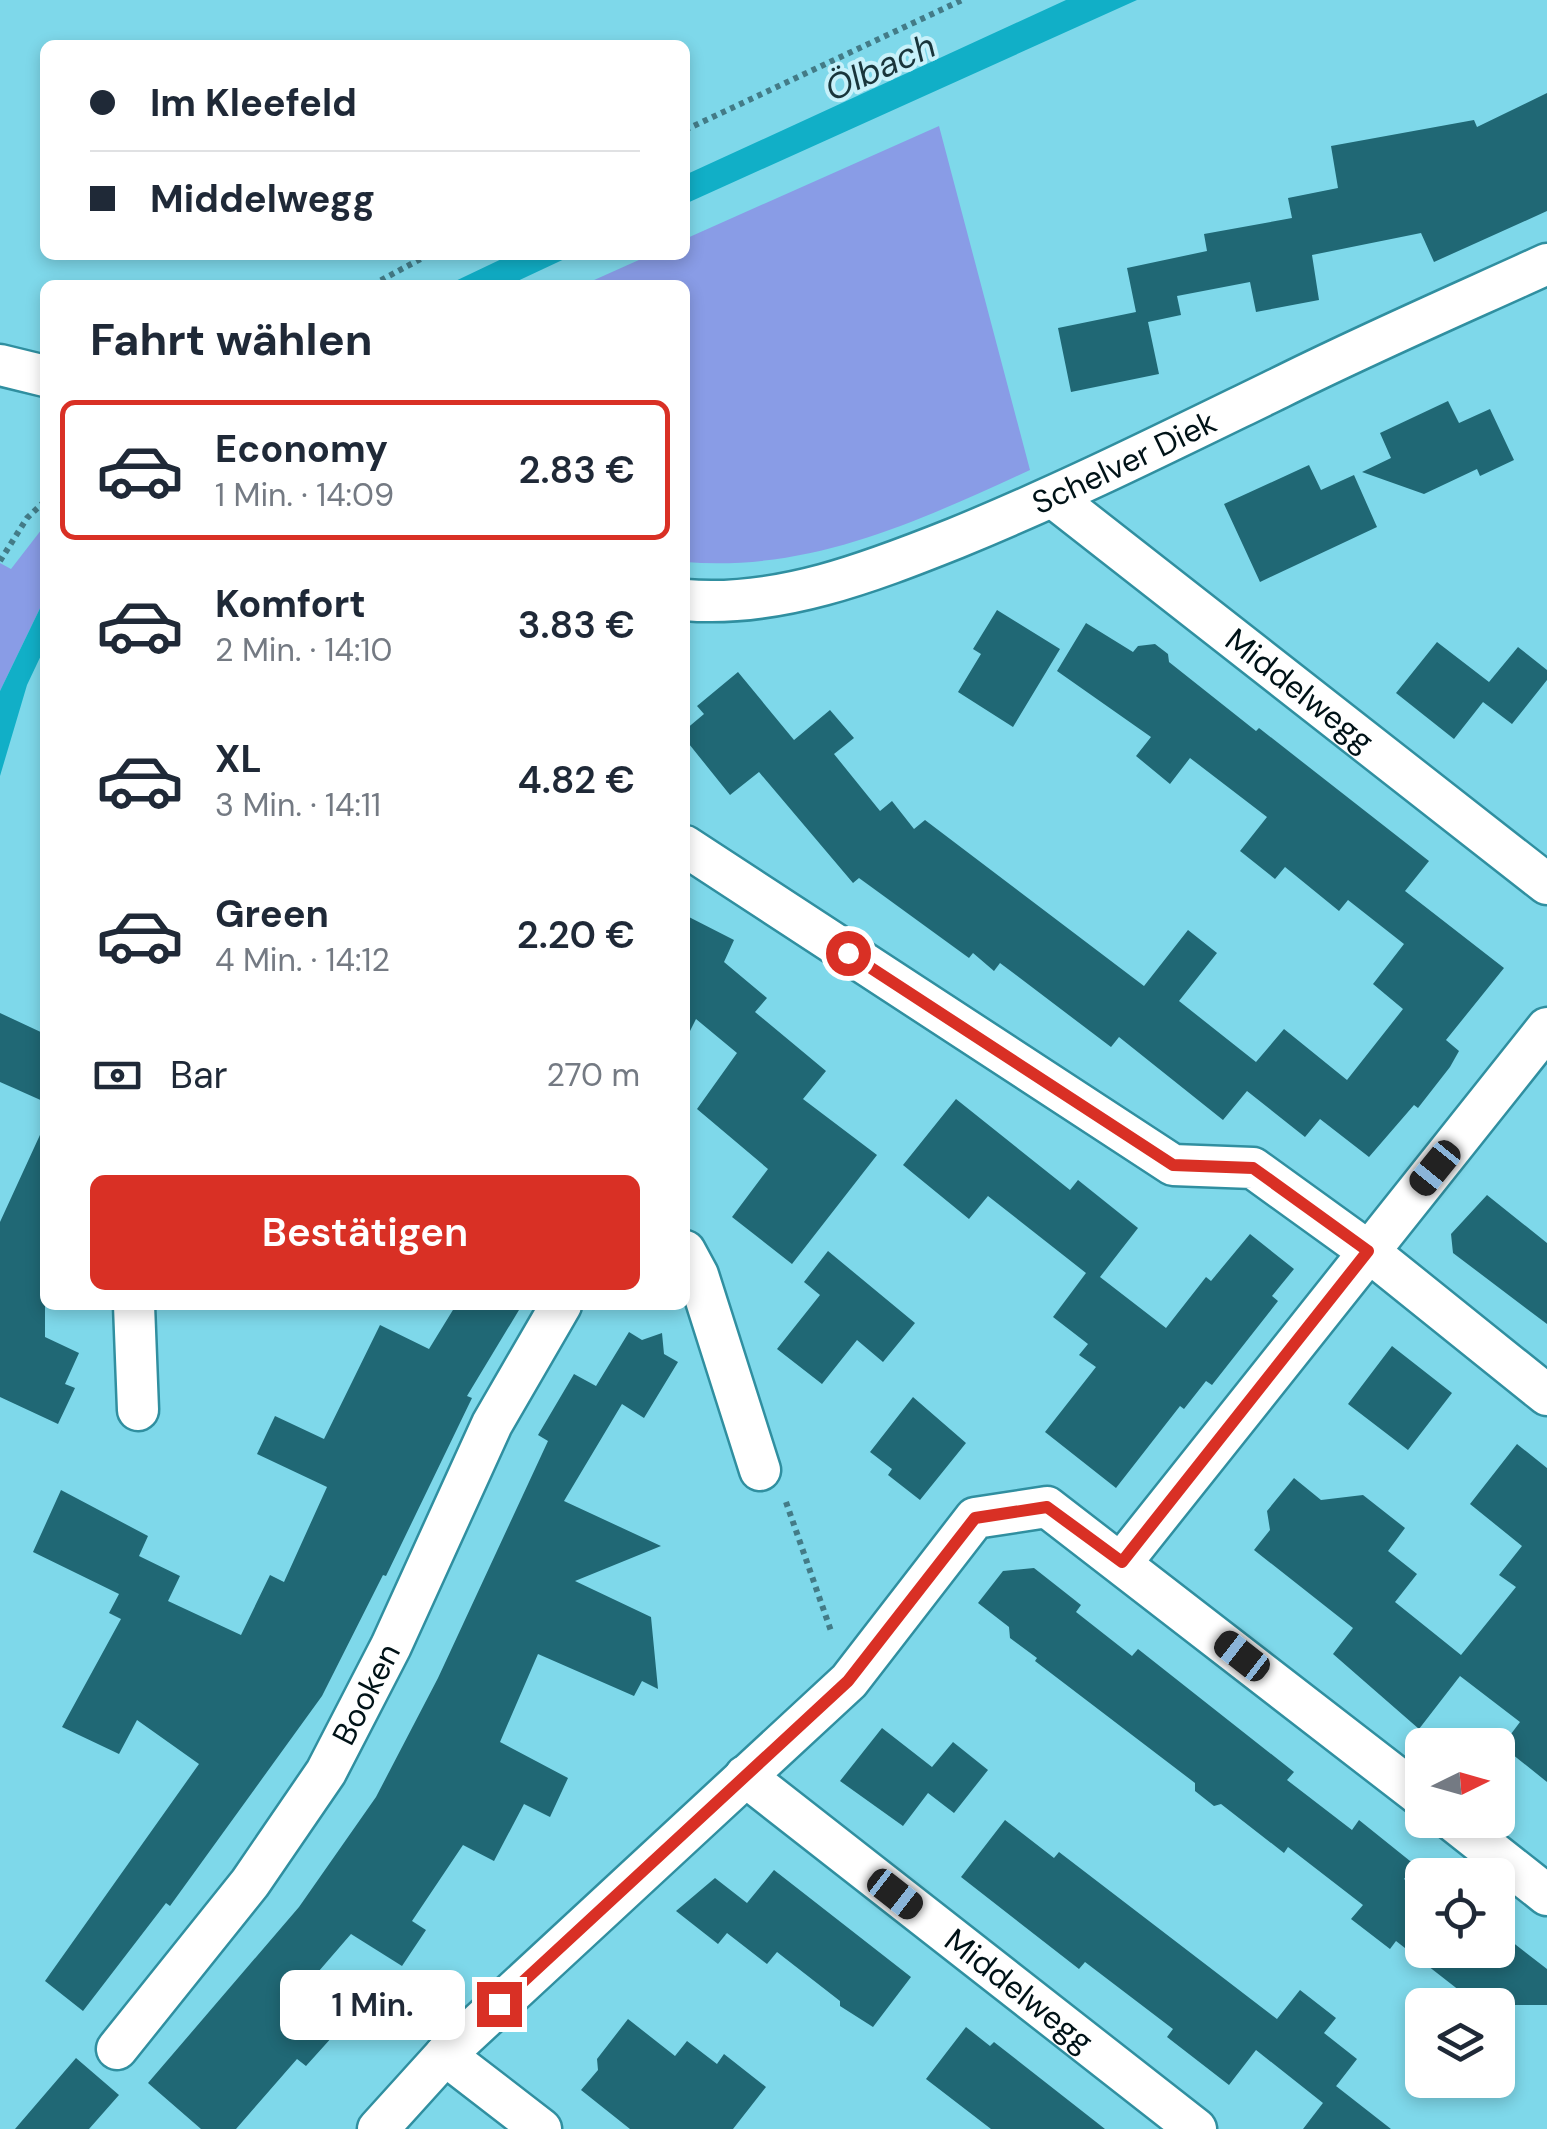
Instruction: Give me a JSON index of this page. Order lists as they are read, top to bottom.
{
  "streets": {
    "street": ["Schelver Diek", "Middelwegg", "Booken"]
  },
  "crossings": [
    ["Schelver Diek", "Middelwegg"]
  ],
  "water": ["Ölbach"],
  "north": "right",
  "page": {
    "banner": ["Im Kleefeld", "Middelwegg"],
    "heading": "Fahrt wählen",
    "list": [
      {
        "name": "Economy",
        "note": "1 Min. · 14:09",
        "value": "2.83 €"
      },
      {
        "name": "Komfort",
        "note": "2 Min. · 14:10",
        "value": "3.83 €"
      },
      {
        "name": "XL",
        "note": "3 Min. · 14:11",
        "value": "4.82 €"
      },
      {
        "name": "Green",
        "note": "4 Min. · 14:12",
        "value": "2.20 €"
      }
    ],
    "pay": ["Bar", "270 m"],
    "buttons": "Bestätigen",
    "bubble": "1 Min."
  }
}
